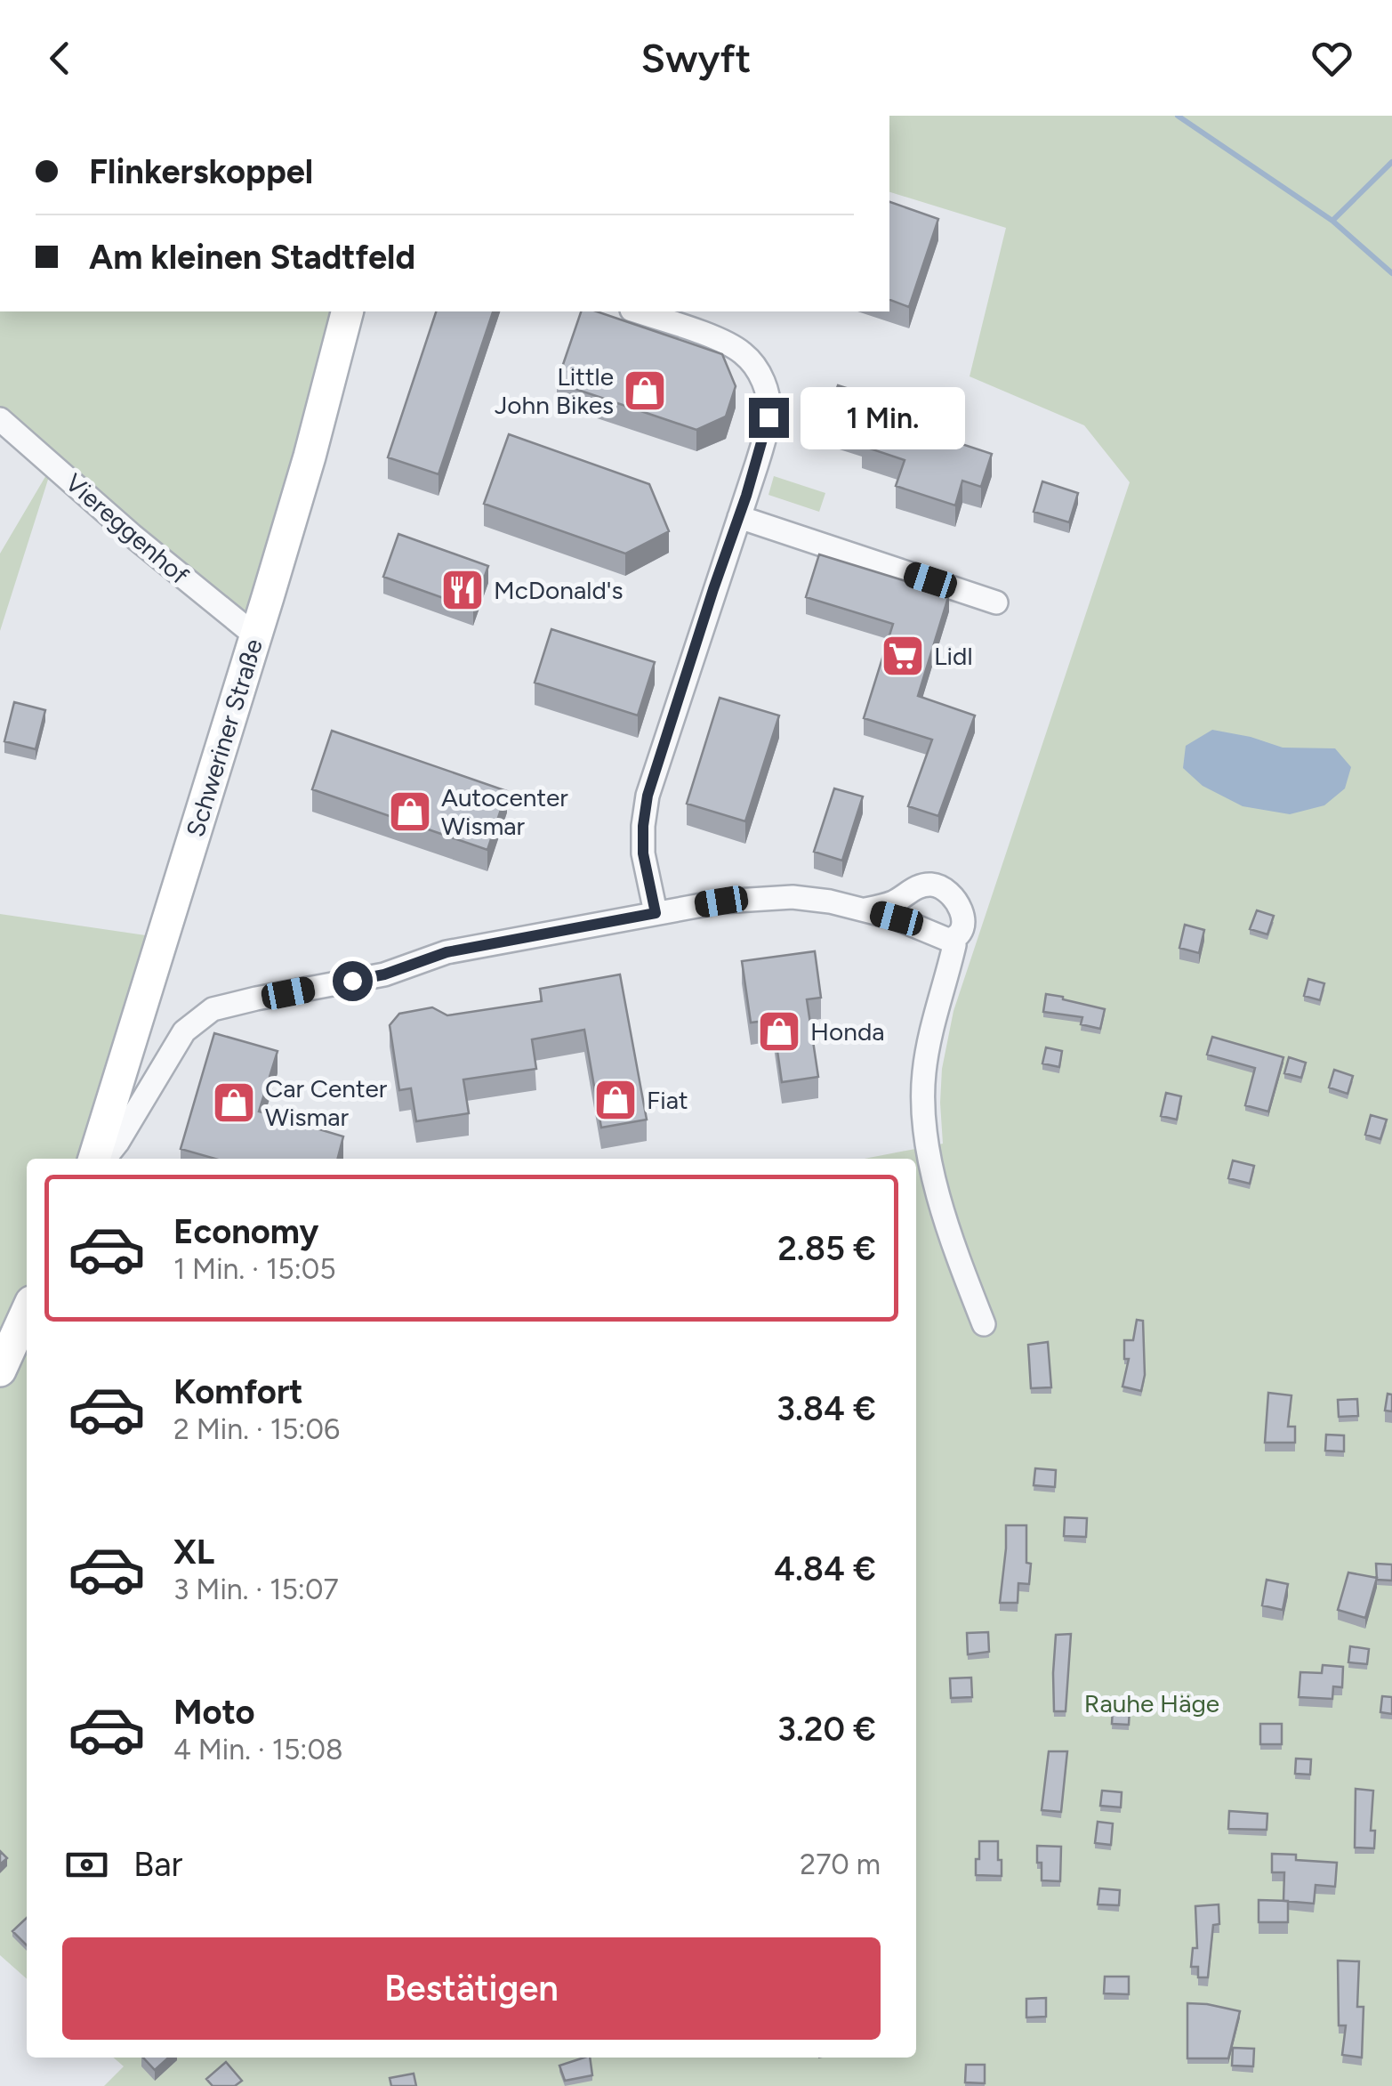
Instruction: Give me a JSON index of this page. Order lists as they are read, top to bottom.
{
  "streets": {
    "main road": ["Schweriner Straße"],
    "street": ["Viereggenhof"]
  },
  "crossings": [
    ["Viereggenhof", "Schweriner Straße"]
  ],
  "parks": ["Rauhe Häge"],
  "places": {
    "shop": [
      "Little John Bikes",
      "Autocenter Wismar",
      "Honda",
      "Fiat",
      "Car Center Wismar"
    ],
    "restaurant": ["McDonald's"],
    "supermarket": ["Lidl"]
  },
  "page": {
    "header": "Swyft",
    "banner": ["Flinkerskoppel", "Am kleinen Stadtfeld"],
    "bubble": "1 Min.",
    "list": [
      {
        "name": "Economy",
        "note": "1 Min. · 15:05",
        "value": "2.85 €"
      },
      {
        "name": "Komfort",
        "note": "2 Min. · 15:06",
        "value": "3.84 €"
      },
      {
        "name": "XL",
        "note": "3 Min. · 15:07",
        "value": "4.84 €"
      },
      {
        "name": "Moto",
        "note": "4 Min. · 15:08",
        "value": "3.20 €"
      }
    ],
    "pay": ["Bar", "270 m"],
    "buttons": "Bestätigen"
  }
}
